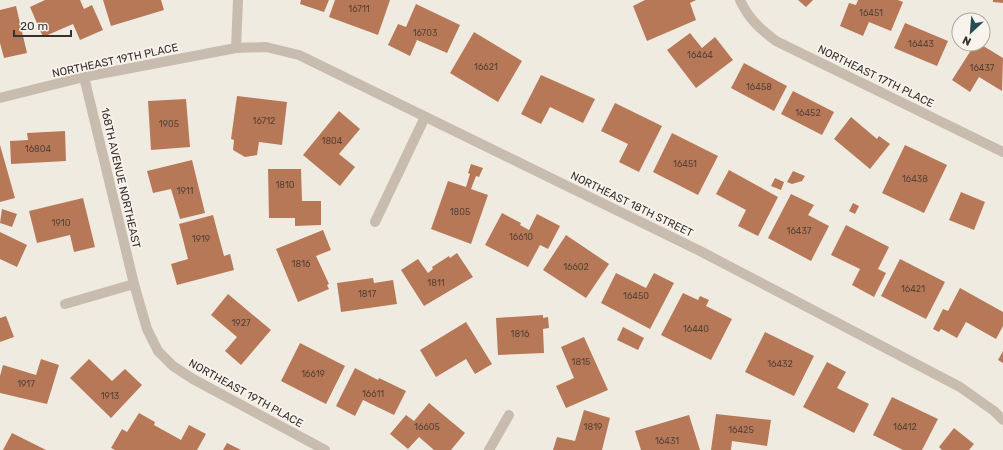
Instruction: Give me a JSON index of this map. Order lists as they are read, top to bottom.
{
  "streets": {
    "street": [
      "NORTHEAST 19TH PLACE",
      "NORTHEAST 17TH PLACE",
      "168TH AVENUE NORTHEAST",
      "NORTHEAST 18TH STREET"
    ]
  },
  "crossings": [
    ["NORTHEAST 19TH PLACE", "168TH AVENUE NORTHEAST"],
    ["NORTHEAST 19TH PLACE", "NORTHEAST 18TH STREET"]
  ],
  "house_numbers": [
    "16711",
    "16451",
    "16703",
    "16443",
    "16464",
    "16621",
    "16437",
    "16458",
    "16452",
    "16712",
    "1905",
    "1804",
    "16804",
    "16451",
    "16438",
    "1810",
    "1911",
    "1805",
    "1910",
    "16437",
    "16610",
    "1919",
    "1816",
    "16602",
    "1811",
    "16421",
    "1817",
    "16450",
    "1927",
    "16440",
    "1816",
    "1815",
    "16432",
    "16619",
    "1917",
    "16611",
    "1913",
    "16605",
    "1819",
    "16412",
    "16425",
    "16431"
  ],
  "scale_bar": "20 m",
  "north": "bottom left"
}
